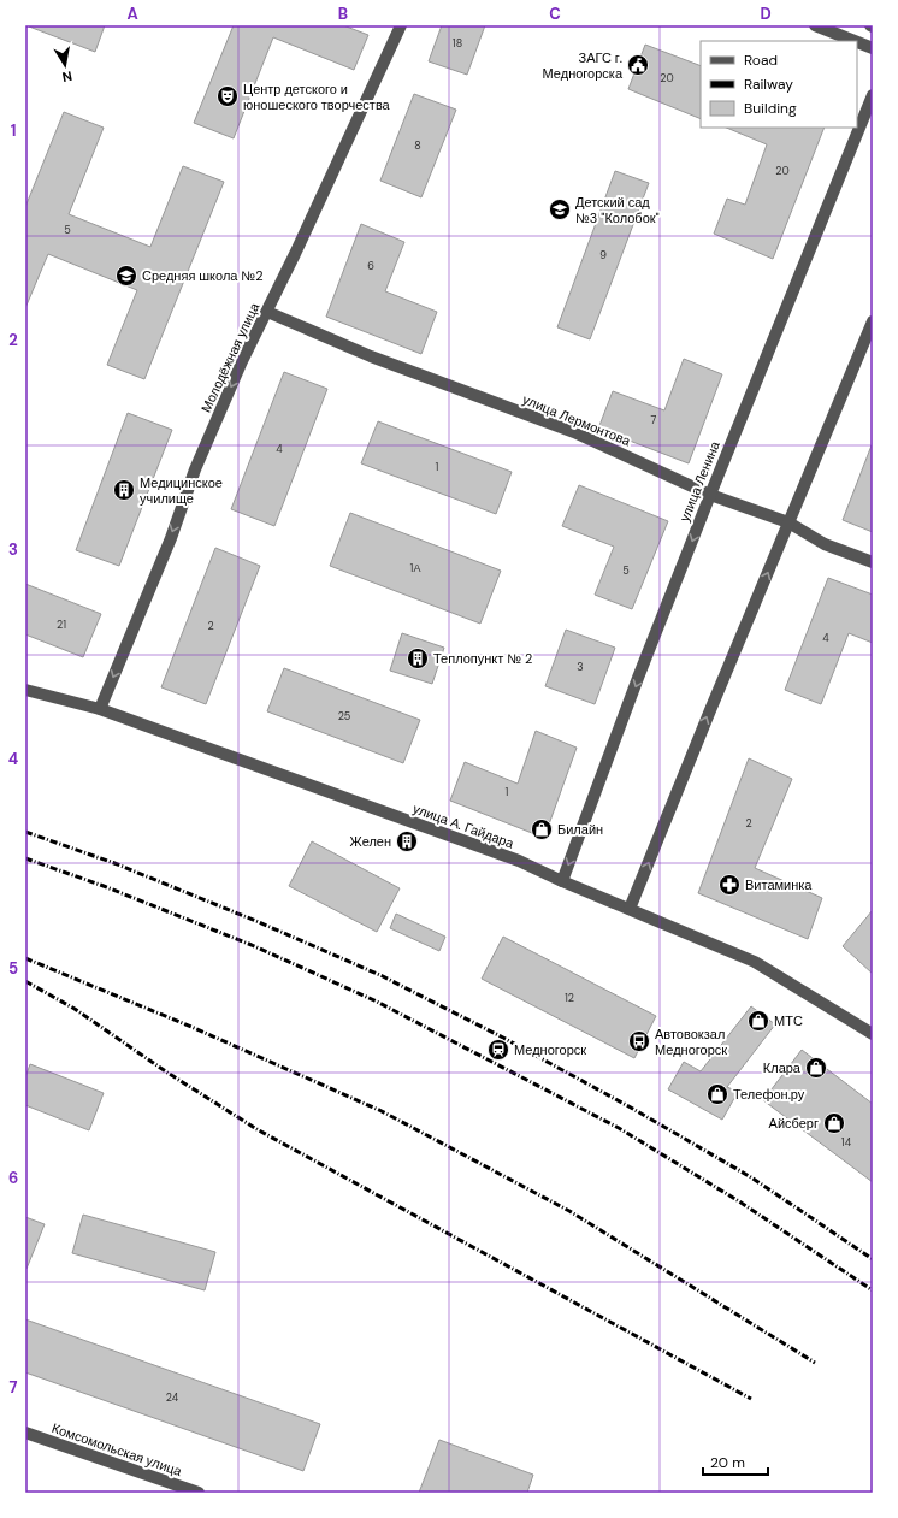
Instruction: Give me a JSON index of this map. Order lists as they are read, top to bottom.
{
  "streets": {
    "street": [
      "Молодёжная улица",
      "улица Лермонтова",
      "улица Ленина",
      "улица А. Гайдара",
      "Комсомольская улица"
    ]
  },
  "crossings": [
    ["Молодёжная улица", "улица Лермонтова"],
    ["Молодёжная улица", "улица А. Гайдара"],
    ["улица Лермонтова", "улица Ленина"],
    ["улица Ленина", "улица А. Гайдара"]
  ],
  "one_way": ["Молодёжная улица"],
  "places": {
    "public building": ["ЗАГС г. Медногорска"],
    "theatre": ["Центр детского и юношеского творчества"],
    "school or university": ["Детский сад №3 \"Колобок\"", "Средняя школа №2"],
    "building": ["Медицинское училище", "Теплопункт № 2", "Желен"],
    "shop": [
      "Билайн",
      "МТС",
      "Клара",
      "Телефон.ру",
      "Айсберг"
    ],
    "pharmacy": ["Витаминка"],
    "bus stop": ["Автовокзал Медногорск"],
    "station": ["Медногорск"]
  },
  "house_numbers": [
    "18",
    "20",
    "8",
    "20",
    "5",
    "9",
    "6",
    "7",
    "4",
    "1",
    "1А",
    "5",
    "21",
    "2",
    "4",
    "3",
    "25",
    "1",
    "2",
    "12",
    "14",
    "24"
  ],
  "legend": ["Road", "Railway", "Building"],
  "scale_bar": "20 m",
  "north": "bottom",
  "grid": {
    "columns": [
      "A",
      "B",
      "C",
      "D"
    ],
    "rows": [
      "1",
      "2",
      "3",
      "4",
      "5",
      "6",
      "7"
    ]
  }
}
